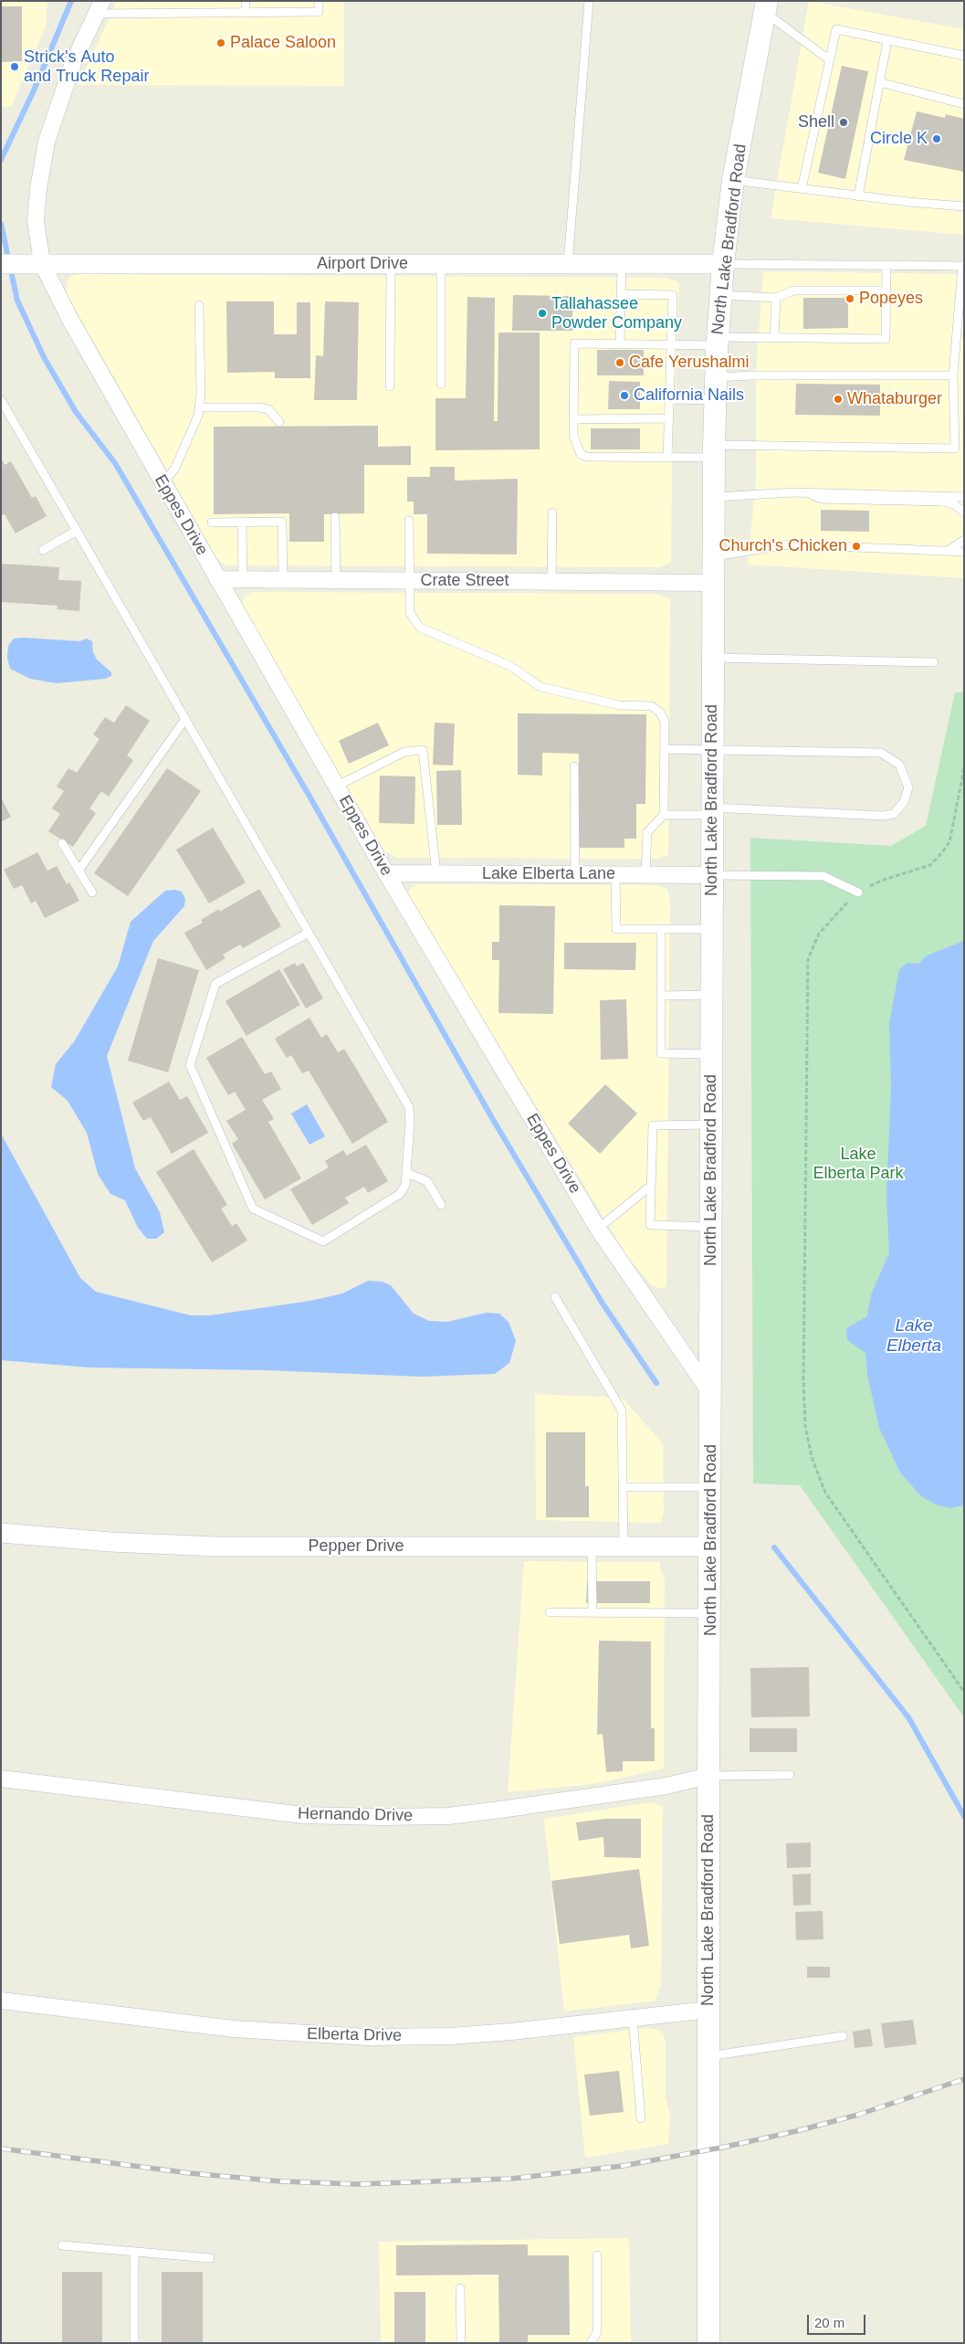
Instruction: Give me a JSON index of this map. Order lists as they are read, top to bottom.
{
  "streets": {
    "main road": ["North Lake Bradford Road"],
    "street": [
      "Airport Drive",
      "Eppes Drive",
      "Crate Street",
      "Lake Elberta Lane",
      "Pepper Drive",
      "Hernando Drive",
      "Elberta Drive"
    ]
  },
  "crossings": [
    ["North Lake Bradford Road", "Airport Drive"],
    ["North Lake Bradford Road", "Eppes Drive"],
    ["North Lake Bradford Road", "Crate Street"],
    ["North Lake Bradford Road", "Lake Elberta Lane"],
    ["North Lake Bradford Road", "Pepper Drive"],
    ["North Lake Bradford Road", "Hernando Drive"],
    ["North Lake Bradford Road", "Elberta Drive"],
    ["Airport Drive", "Eppes Drive"],
    ["Eppes Drive", "Crate Street"],
    ["Eppes Drive", "Lake Elberta Lane"]
  ],
  "water": ["Lake Elberta"],
  "parks": ["Lake Elberta Park"],
  "places": [
    "Palace Saloon",
    "Strick's Auto and Truck Repair",
    "Shell",
    "Circle K",
    "Popeyes",
    "Tallahassee Powder Company",
    "Cafe Yerushalmi",
    "California Nails",
    "Whataburger",
    "Church's Chicken"
  ],
  "scale_bar": "20 m"
}
